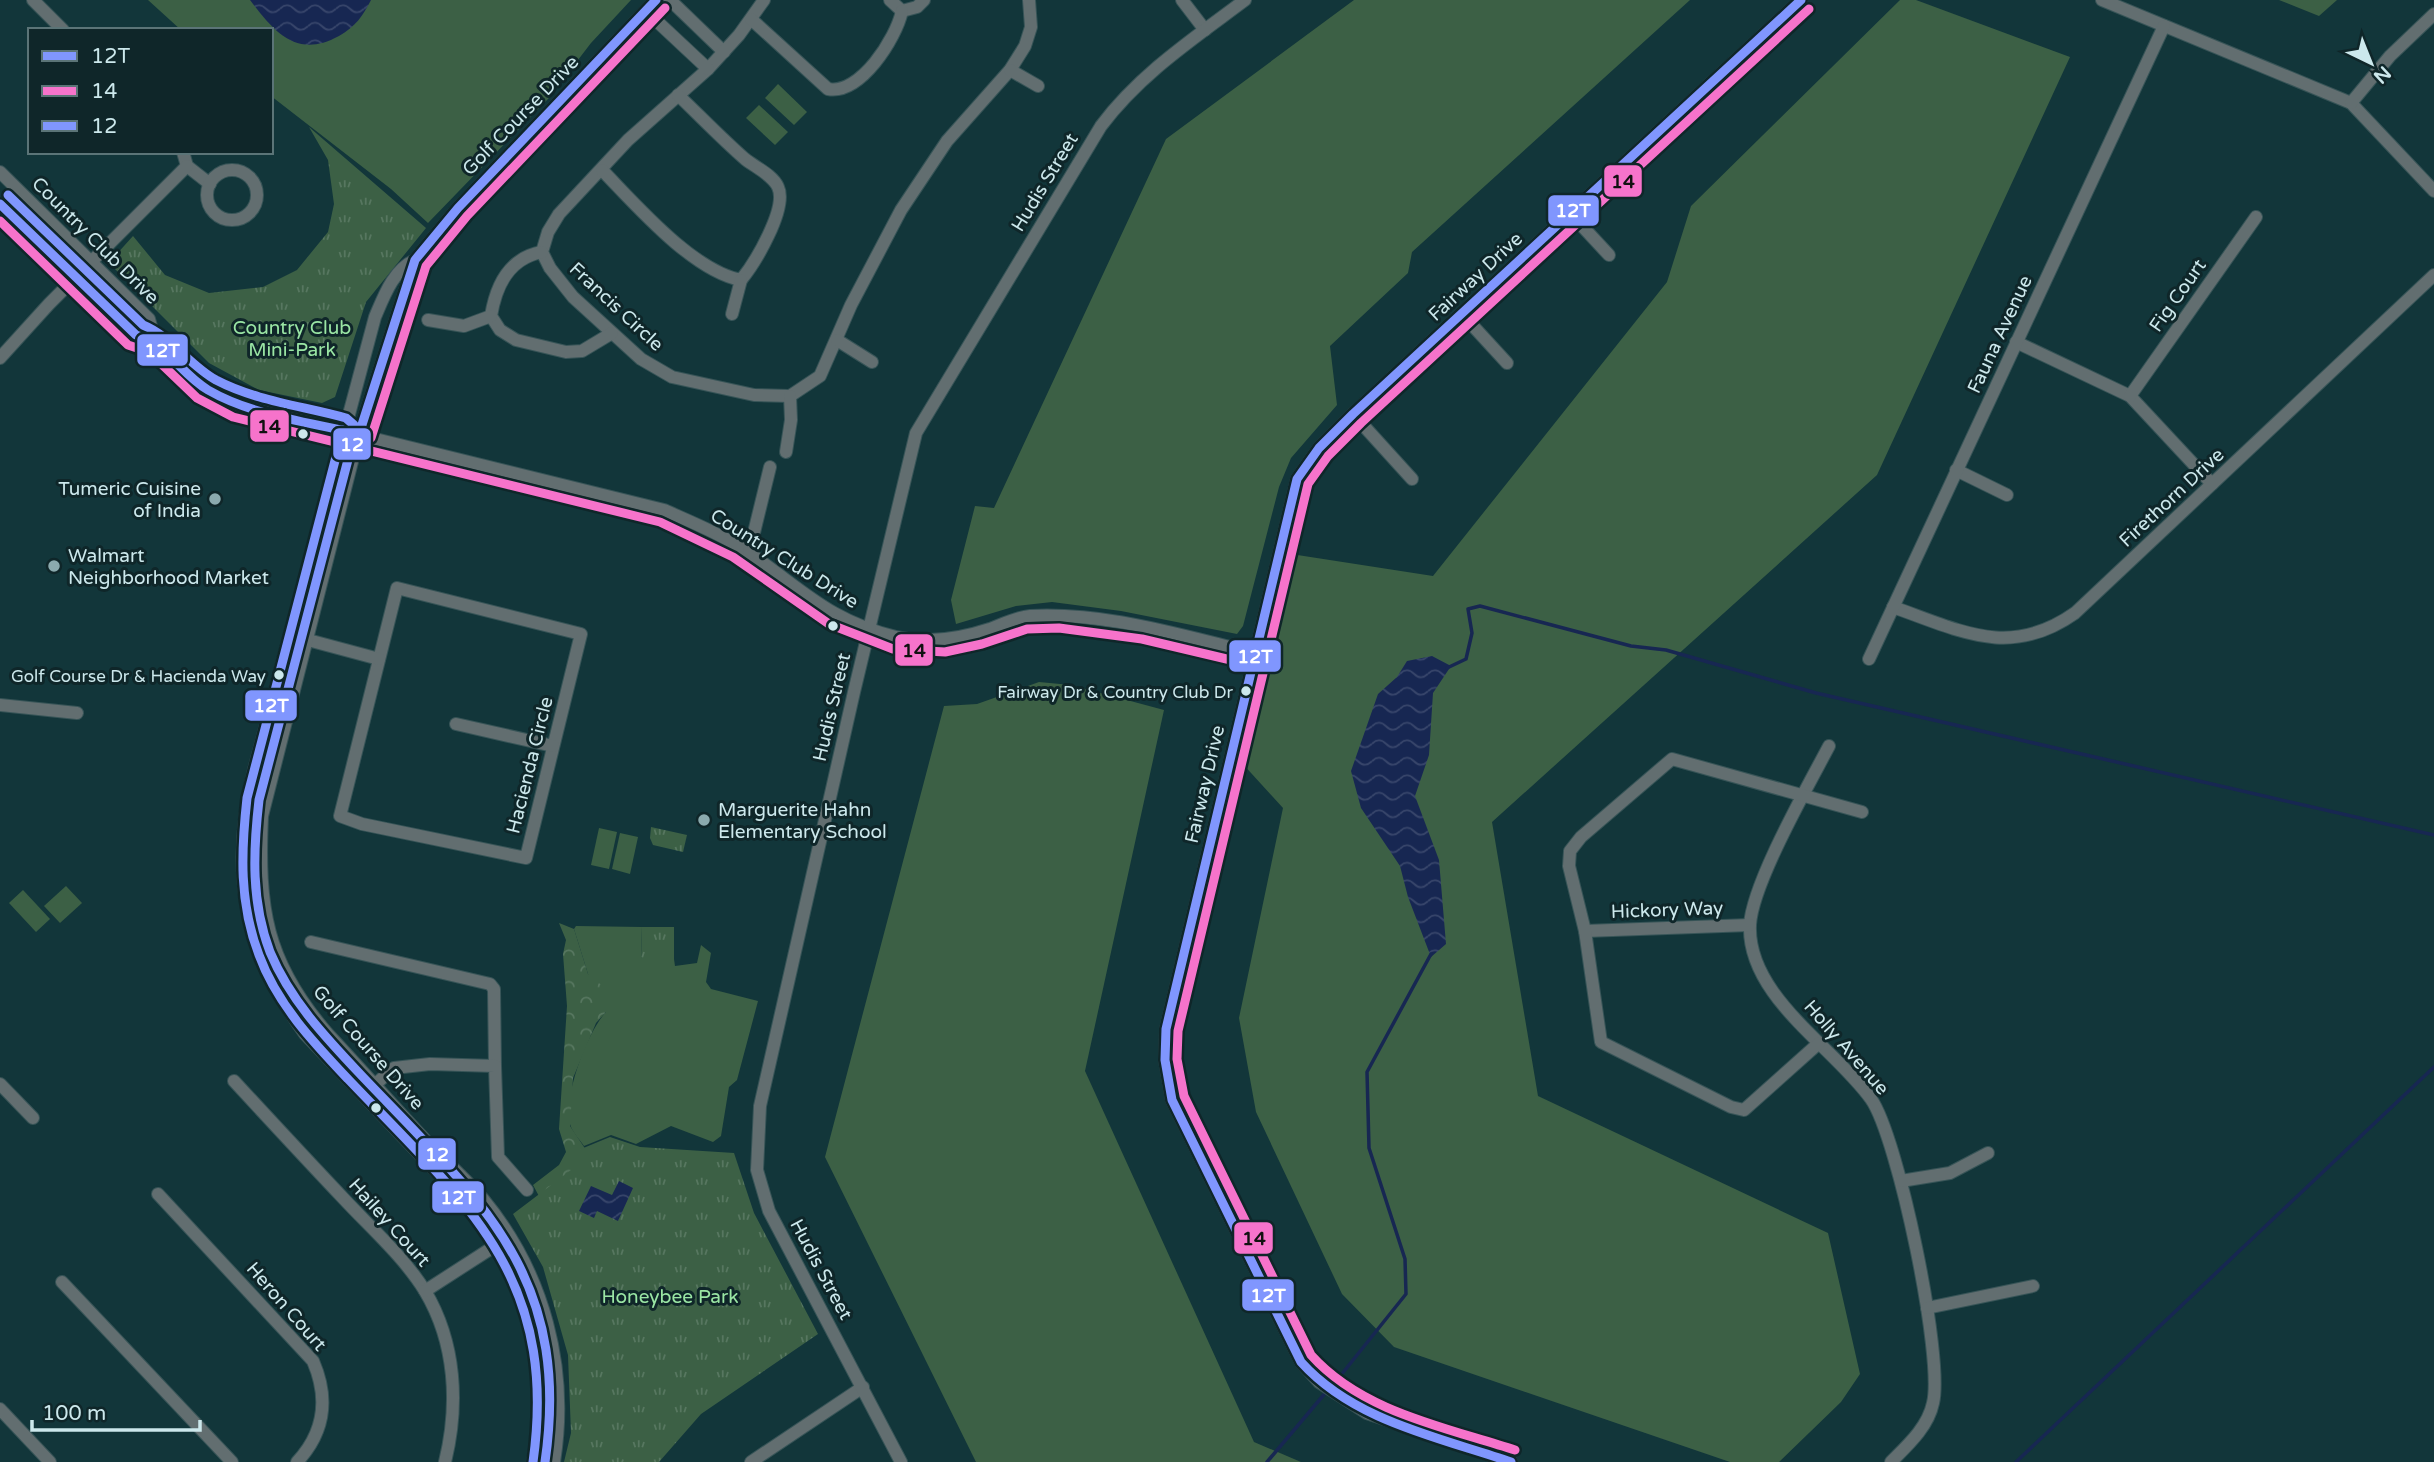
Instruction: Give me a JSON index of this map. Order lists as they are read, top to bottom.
{
  "streets": {
    "street": [
      "Golf Course Drive",
      "Hudis Street",
      "Country Club Drive",
      "Fairway Drive",
      "Fig Court",
      "Francis Circle",
      "Fauna Avenue",
      "Firethorn Drive",
      "Hacienda Circle",
      "Hickory Way",
      "Holly Avenue",
      "Hailey Court",
      "Heron Court"
    ]
  },
  "crossings": [
    ["Golf Course Drive", "Country Club Drive"],
    ["Hudis Street", "Country Club Drive"],
    ["Country Club Drive", "Fairway Drive"],
    ["Fauna Avenue", "Firethorn Drive"],
    ["Hickory Way", "Holly Avenue"]
  ],
  "parks": ["Country Club Mini-Park", "Honeybee Park"],
  "places": [
    "Tumeric Cuisine of India",
    "Walmart Neighborhood Market",
    "Golf Course Dr & Hacienda Way",
    "Fairway Dr & Country Club Dr",
    "Marguerite Hahn Elementary School"
  ],
  "lines": ["transit line 12T", "transit line 14", "transit line 12"],
  "legend": ["12T", "14", "12"],
  "scale_bar": "100 m",
  "north": "bottom right"
}
